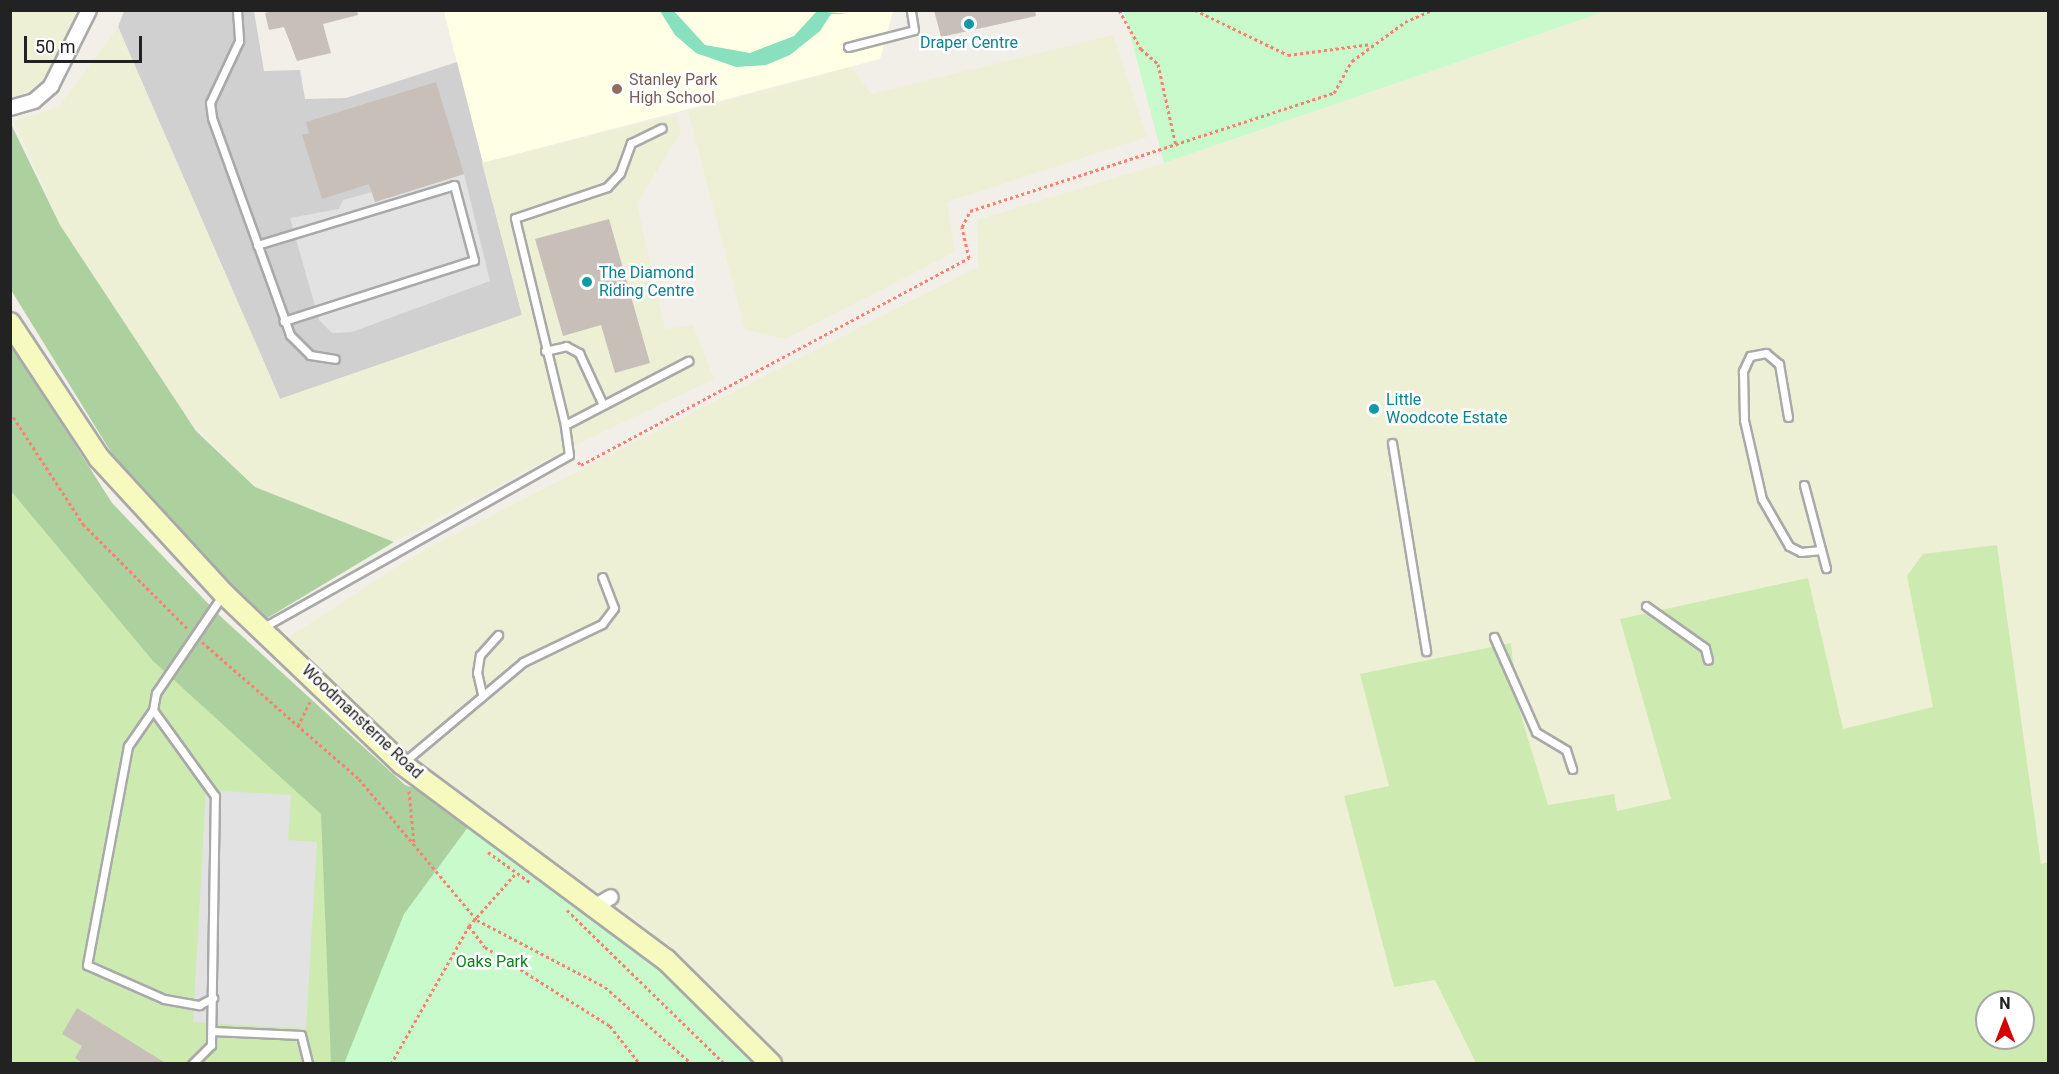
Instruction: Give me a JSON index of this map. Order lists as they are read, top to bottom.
{
  "streets": {
    "main road": ["Woodmansterne Road"]
  },
  "parks": ["Oaks Park"],
  "places": [
    "Draper Centre",
    "Stanley Park High School",
    "The Diamond Riding Centre",
    "Little Woodcote Estate"
  ],
  "scale_bar": "50 m",
  "north": "top"
}
